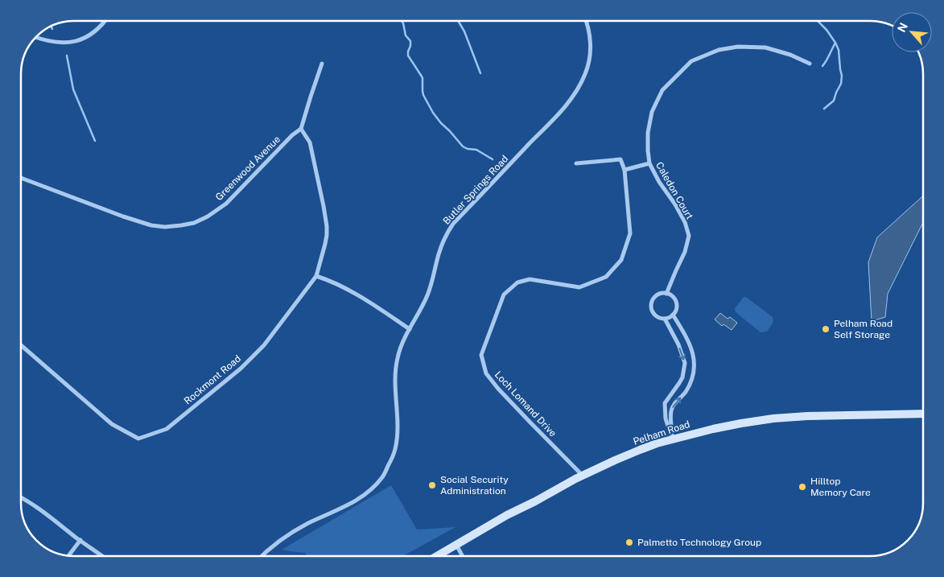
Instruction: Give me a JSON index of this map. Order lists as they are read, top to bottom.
{
  "streets": {
    "main road": ["Pelham Road"],
    "street": [
      "Greenwood Avenue",
      "Butler Springs Road",
      "Caledon Court",
      "Rockmont Road",
      "Loch Lomand Drive"
    ]
  },
  "crossings": [
    ["Loch Lomand Drive", "Pelham Road"]
  ],
  "places": [
    "Pelham Road Self Storage",
    "Social Security Administration",
    "Hilltop Memory Care",
    "Palmetto Technology Group"
  ],
  "north": "top left"
}
